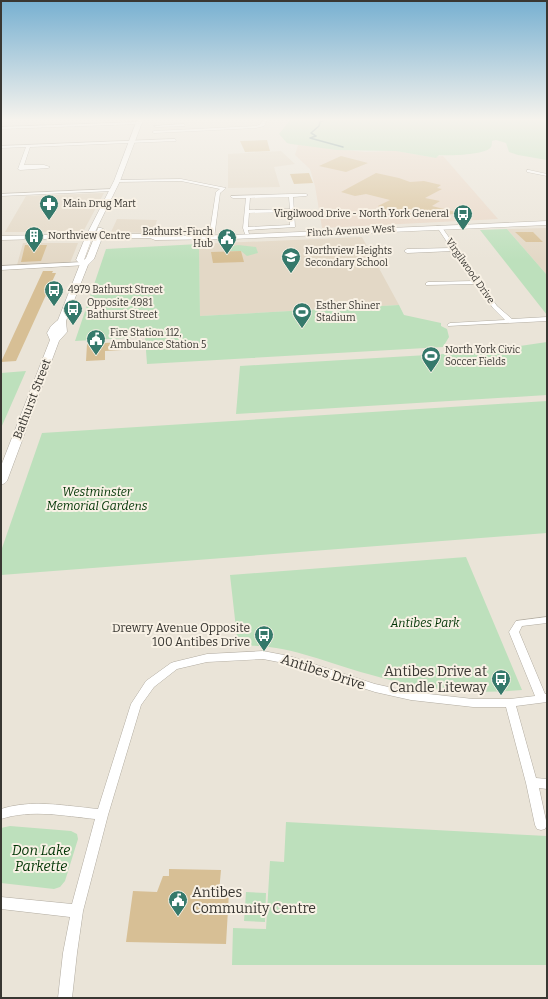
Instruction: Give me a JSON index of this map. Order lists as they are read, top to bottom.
{
  "streets": {
    "main road": ["Finch Avenue West", "Bathurst Street"],
    "street": ["Virgilwood Drive", "Antibes Drive"]
  },
  "crossings": [
    ["Finch Avenue West", "Virgilwood Drive"],
    ["Finch Avenue West", "Bathurst Street"]
  ],
  "parks": ["Westminster Memorial Gardens", "Antibes Park", "Don Lake Parkette"],
  "places": {
    "pharmacy": ["Main Drug Mart"],
    "bus stop": [
      "Virgilwood Drive - North York General",
      "4979 Bathurst Street",
      "Opposite 4981 Bathurst Street",
      "Drewry Avenue Opposite 100 Antibes Drive",
      "Antibes Drive at Candle Liteway"
    ],
    "building": ["Northview Centre"],
    "public building": ["Bathurst-Finch Hub", "Fire Station 112, Ambulance Station 5", "Antibes Community Centre"],
    "school or university": ["Northview Heights Secondary School"],
    "sports": ["Esther Shiner Stadium", "North York Civic Soccer Fields"]
  }
}
